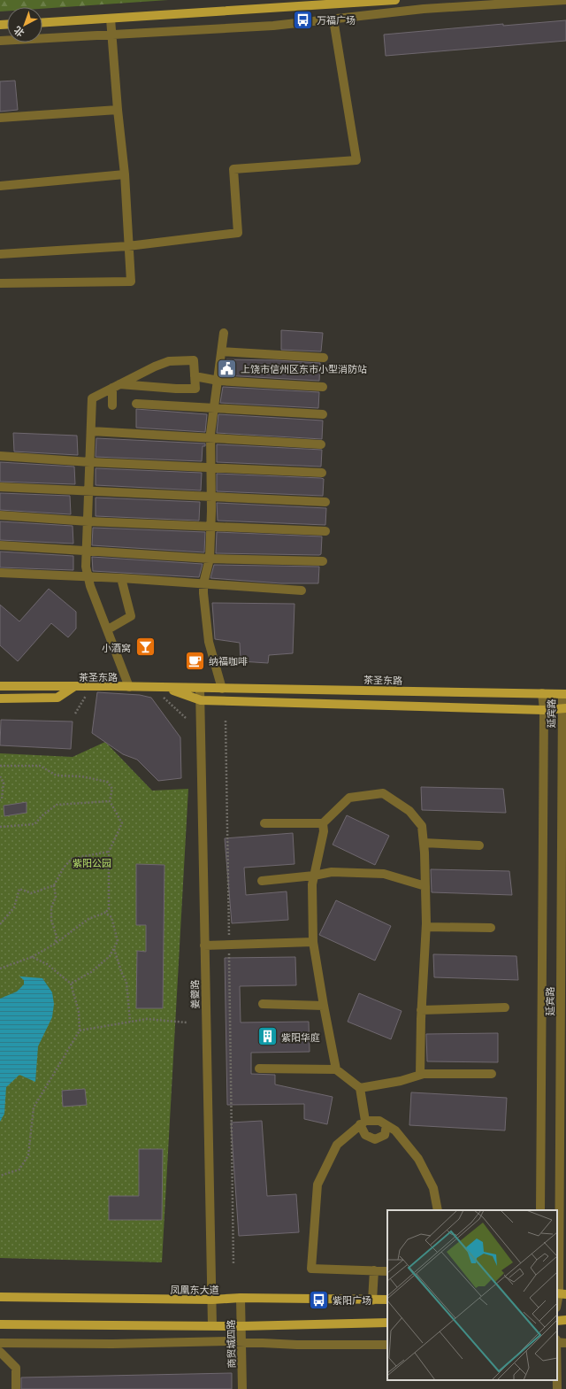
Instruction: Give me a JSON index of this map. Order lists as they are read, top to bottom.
{
  "streets": {
    "main road": ["茶圣东路", "凤凰东大道"],
    "street": ["延宾路", "姜夔路", "商贸城四路"]
  },
  "crossings": [
    ["茶圣东路", "延宾路"],
    ["茶圣东路", "姜夔路"],
    ["姜夔路", "凤凰东大道"],
    ["凤凰东大道", "商贸城四路"]
  ],
  "parks": ["紫阳公园"],
  "places": {
    "bus stop": ["万福广场", "紫阳广场"],
    "public building": ["上饶市信州区东市小型消防站"],
    "bar": ["小酒窝"],
    "cafe": ["纳福咖啡"],
    "building": ["紫阳华庭"]
  },
  "north": "bottom left"
}
